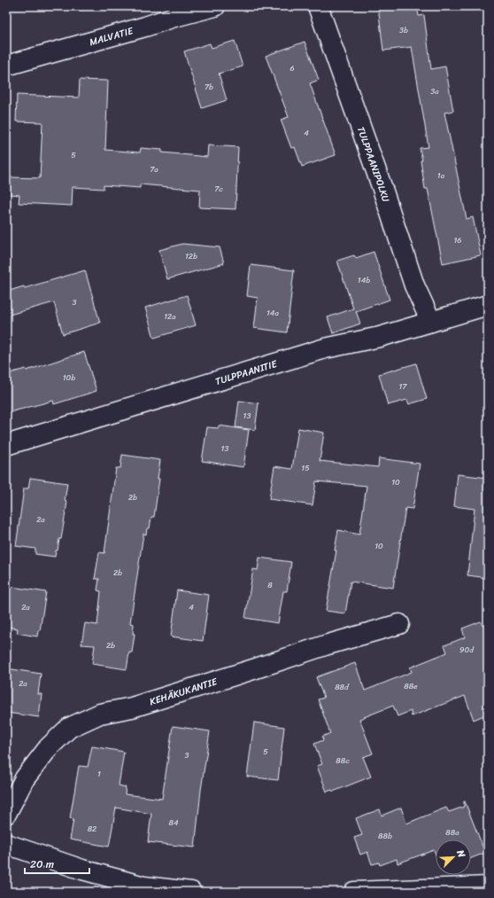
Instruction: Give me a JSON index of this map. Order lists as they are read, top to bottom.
{
  "streets": {
    "street": [
      "MALVATIE",
      "TULPPAANIPOLKU",
      "TULPPAANITIE",
      "KEHÄKUKANTIE"
    ]
  },
  "crossings": [
    ["TULPPAANIPOLKU", "TULPPAANITIE"]
  ],
  "house_numbers": [
    "3b",
    "6",
    "7b",
    "3a",
    "4",
    "5",
    "7a",
    "1a",
    "7c",
    "16",
    "12b",
    "14b",
    "3",
    "14a",
    "12a",
    "10b",
    "17",
    "13",
    "13",
    "15",
    "10",
    "2b",
    "2a",
    "10",
    "2b",
    "8",
    "2a",
    "4",
    "2b",
    "90d",
    "2a",
    "88e",
    "88d",
    "5",
    "3",
    "88c",
    "1",
    "84",
    "82",
    "88a",
    "88b"
  ],
  "scale_bar": "20 m",
  "north": "top right"
}
